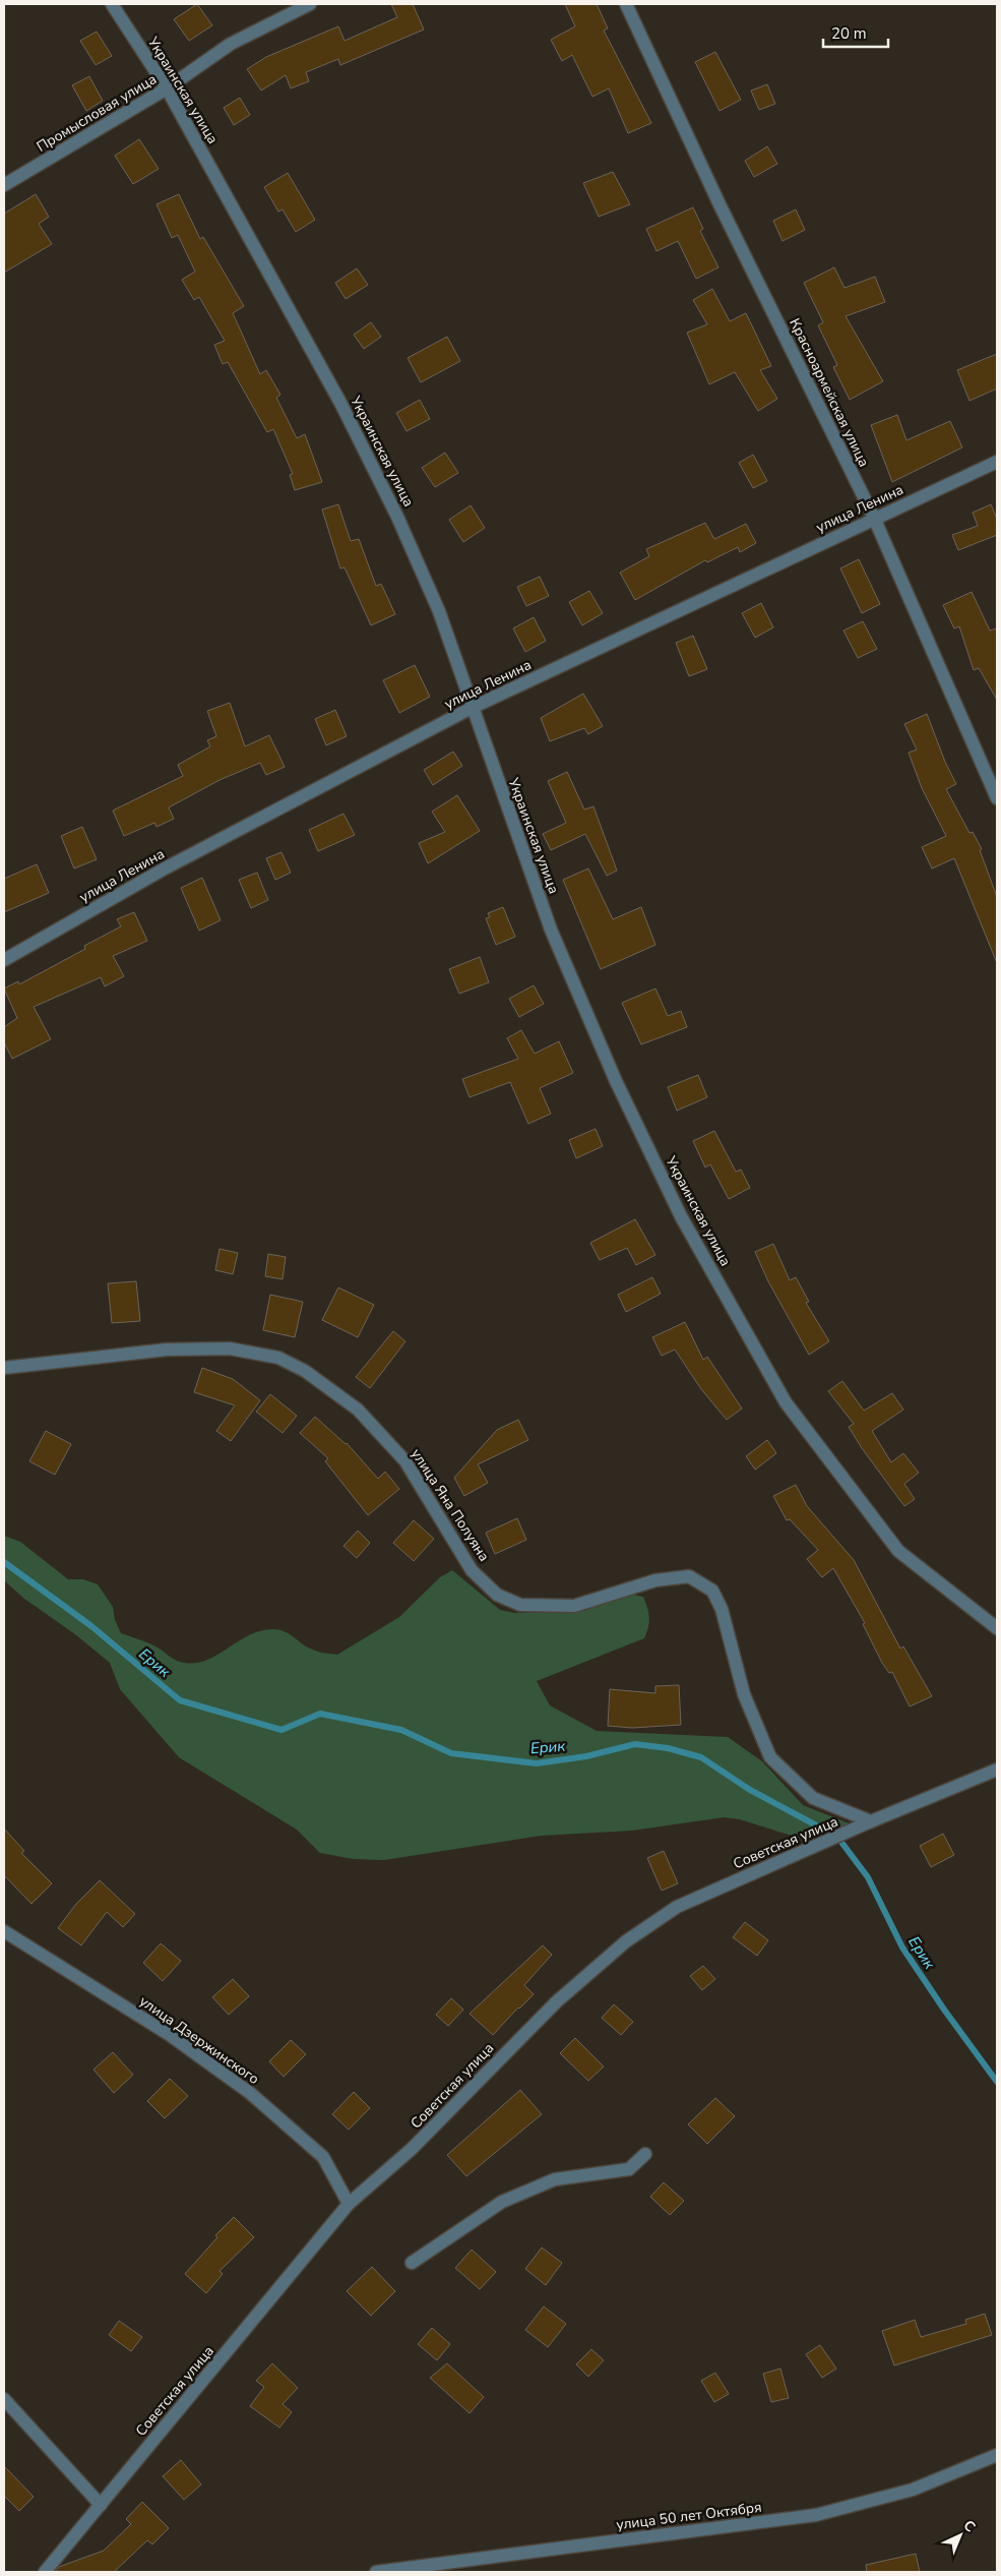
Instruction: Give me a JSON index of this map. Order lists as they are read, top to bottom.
{
  "streets": {
    "street": [
      "Украинская улица",
      "Промысловая улица",
      "Красноармейская улица",
      "улица Ленина",
      "улица Яна Полуяна",
      "Советская улица",
      "улица Дзержинского",
      "улица 50 лет Октября"
    ]
  },
  "crossings": [
    ["Украинская улица", "Промысловая улица"],
    ["Украинская улица", "улица Ленина"],
    ["Красноармейская улица", "улица Ленина"],
    ["улица Яна Полуяна", "Советская улица"],
    ["Советская улица", "улица Дзержинского"]
  ],
  "water": ["Ерик"],
  "scale_bar": "20 m",
  "north": "top right"
}
